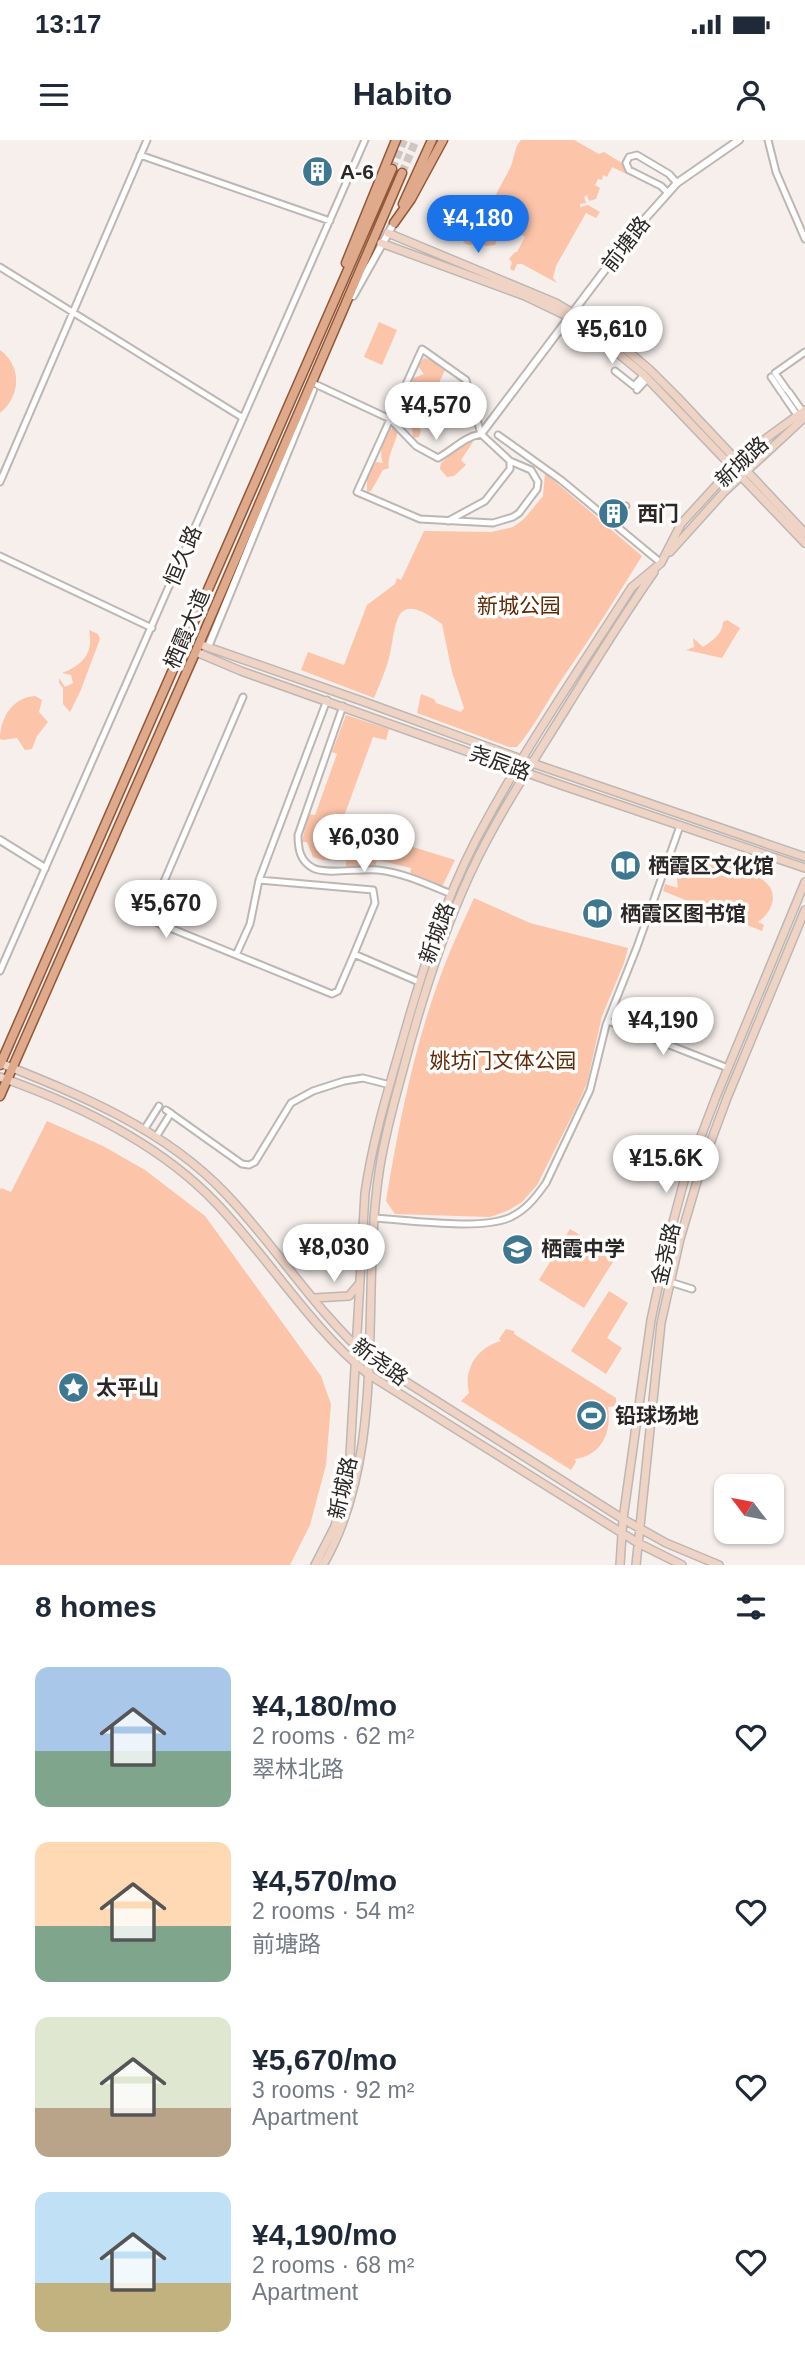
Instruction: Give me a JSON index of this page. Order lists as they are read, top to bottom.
{
  "streets": {
    "main road": [
      "新城路",
      "栖霞大道",
      "尧辰路",
      "金尧路",
      "新尧路"
    ],
    "street": ["前塘路", "恒久路"]
  },
  "crossings": [
    ["新城路", "尧辰路"],
    ["新城路", "新尧路"],
    ["栖霞大道", "尧辰路"],
    ["栖霞大道", "新尧路"],
    ["金尧路", "新尧路"]
  ],
  "parks": ["新城公园", "姚坊门文体公园"],
  "places": {
    "building": ["A-6", "西门"],
    "library": ["栖霞区文化馆", "栖霞区图书馆"],
    "school or university": ["栖霞中学"],
    "place": ["太平山"],
    "sports": ["铅球场地"]
  },
  "north": "top left",
  "page": {
    "status": "13:17",
    "header": "Habito",
    "price": [
      "¥4,180",
      "¥5,610",
      "¥4,570",
      "¥6,030",
      "¥5,670",
      "¥4,190",
      "¥15.6K",
      "¥8,030"
    ],
    "heading": "8 homes",
    "list": [
      {
        "name": "¥4,180/mo",
        "note": "2 rooms · 62 m² · 翠林北路"
      },
      {
        "name": "¥4,570/mo",
        "note": "2 rooms · 54 m² · 前塘路"
      },
      {
        "name": "¥5,670/mo",
        "note": "3 rooms · 92 m² · Apartment"
      },
      {
        "name": "¥4,190/mo",
        "note": "2 rooms · 68 m² · Apartment"
      }
    ]
  }
}
